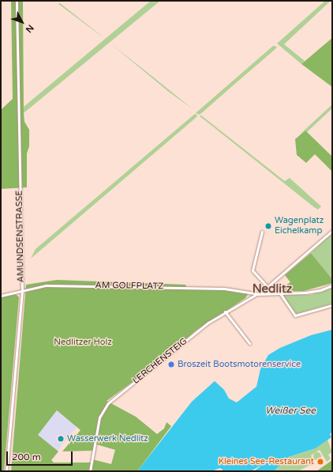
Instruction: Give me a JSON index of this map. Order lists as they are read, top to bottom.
{
  "streets": {
    "street": ["AMUNDSENSTRASSE", "AM GOLFPLATZ", "LERCHENSTEIG"]
  },
  "crossings": [
    ["AMUNDSENSTRASSE", "AM GOLFPLATZ"],
    ["AM GOLFPLATZ", "LERCHENSTEIG"]
  ],
  "districts": ["Nedlitz"],
  "water": ["Weißer See"],
  "parks": ["Nedlitzer Holz"],
  "places": [
    "Wagenplatz Eichelkamp",
    "Broszeit Bootsmotorenservice",
    "Wasserwerk Nedlitz",
    "Kleines See-Restaurant"
  ],
  "scale_bar": "200 m",
  "north": "bottom right"
}
